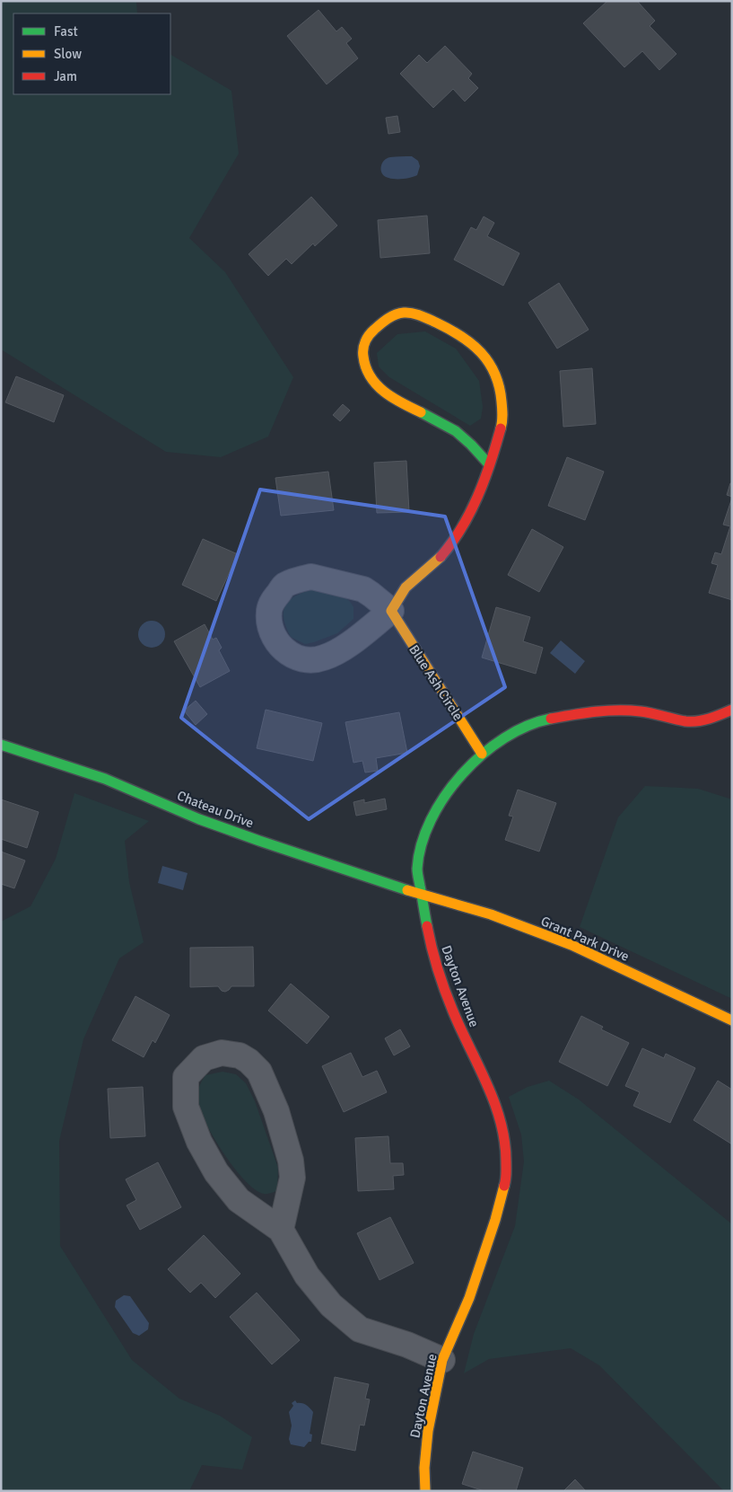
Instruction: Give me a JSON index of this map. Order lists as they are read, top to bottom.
{
  "streets": {
    "street": [
      "Blue Ash Circle",
      "Chateau Drive",
      "Grant Park Drive",
      "Dayton Avenue"
    ]
  },
  "crossings": [
    ["Blue Ash Circle", "Dayton Avenue"],
    ["Chateau Drive", "Grant Park Drive"],
    ["Chateau Drive", "Dayton Avenue"],
    ["Grant Park Drive", "Dayton Avenue"]
  ],
  "legend": ["Fast", "Slow", "Jam"]
}
